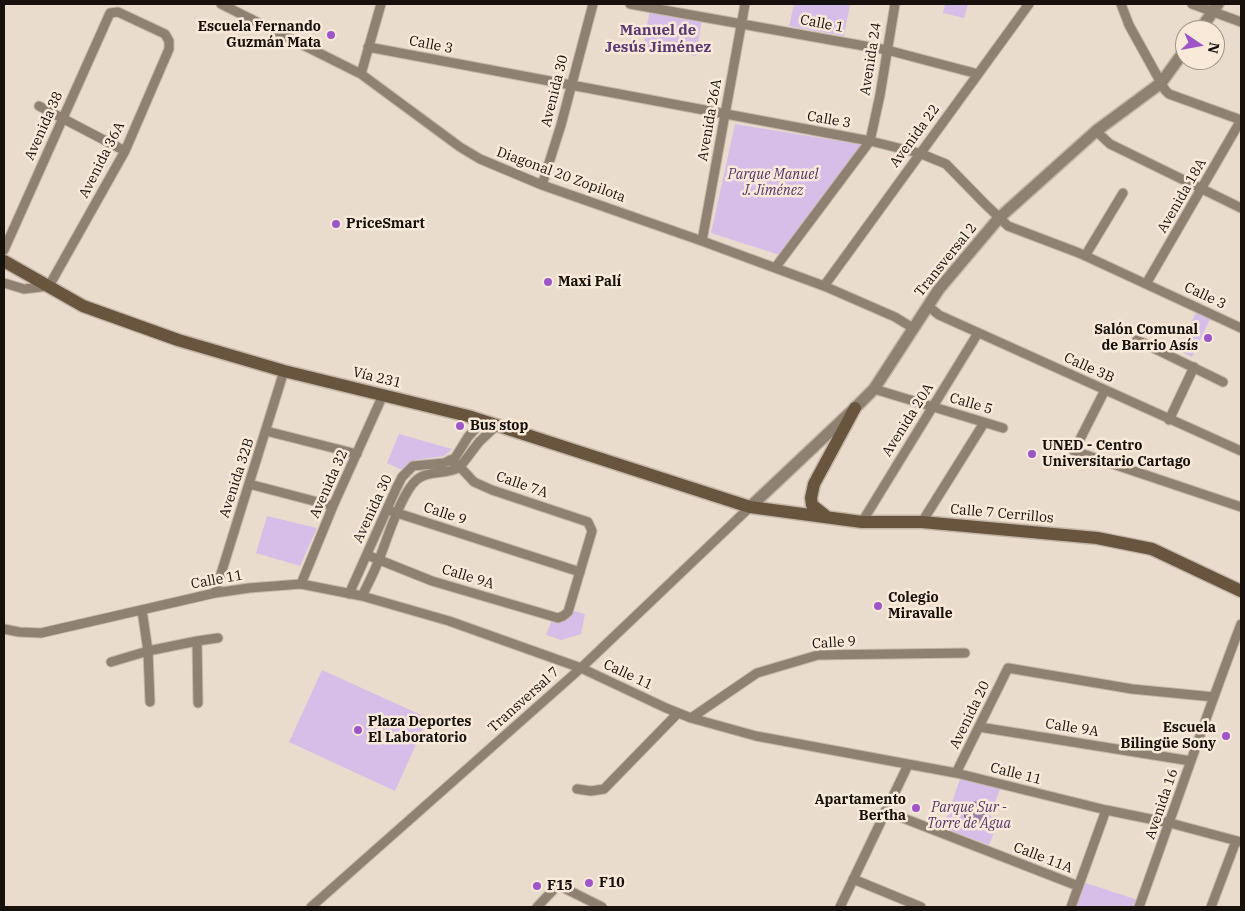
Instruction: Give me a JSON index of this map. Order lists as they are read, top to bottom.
{
  "streets": {
    "main road": ["Vía 231", "Calle 7 Cerrillos"],
    "street": [
      "Calle 1",
      "Calle 3",
      "Avenida 24",
      "Avenida 30",
      "Avenida 26A",
      "Avenida 38",
      "Avenida 22",
      "Avenida 36A",
      "Diagonal 20 Zopilota",
      "Avenida 18A",
      "Transversal 2",
      "Calle 3B",
      "Calle 5",
      "Avenida 20A",
      "Avenida 32B",
      "Avenida 32",
      "Calle 7A",
      "Calle 9",
      "Calle 9A",
      "Calle 11",
      "Transversal 7",
      "Avenida 20",
      "Avenida 16",
      "Calle 11A"
    ]
  },
  "crossings": [
    ["Calle 1", "Avenida 24"],
    ["Calle 1", "Avenida 26A"],
    ["Calle 1", "Avenida 22"],
    ["Calle 3", "Avenida 24"],
    ["Calle 3", "Avenida 30"],
    ["Calle 3", "Avenida 26A"],
    ["Calle 3", "Avenida 22"],
    ["Calle 3", "Avenida 18A"],
    ["Calle 3", "Transversal 2"],
    ["Avenida 24", "Diagonal 20 Zopilota"],
    ["Avenida 30", "Diagonal 20 Zopilota"],
    ["Avenida 30", "Calle 7A"],
    ["Avenida 30", "Calle 9"],
    ["Avenida 30", "Calle 9A"],
    ["Avenida 30", "Calle 11"],
    ["Avenida 26A", "Diagonal 20 Zopilota"],
    ["Avenida 38", "Avenida 36A"],
    ["Avenida 22", "Diagonal 20 Zopilota"],
    ["Avenida 36A", "Vía 231"],
    ["Diagonal 20 Zopilota", "Transversal 2"],
    ["Transversal 2", "Calle 3B"],
    ["Transversal 2", "Vía 231"],
    ["Transversal 2", "Calle 5"],
    ["Transversal 2", "Calle 7 Cerrillos"],
    ["Transversal 2", "Transversal 7"],
    ["Calle 3B", "Avenida 20A"],
    ["Vía 231", "Avenida 32B"],
    ["Vía 231", "Avenida 32"],
    ["Vía 231", "Calle 7 Cerrillos"],
    ["Vía 231", "Transversal 7"],
    ["Calle 5", "Avenida 20A"],
    ["Avenida 20A", "Calle 7 Cerrillos"],
    ["Avenida 32B", "Calle 11"],
    ["Avenida 32", "Calle 11"],
    ["Calle 7A", "Calle 9"],
    ["Calle 7A", "Calle 9A"],
    ["Calle 9", "Calle 9A"],
    ["Calle 9", "Calle 11"],
    ["Calle 7 Cerrillos", "Transversal 7"],
    ["Calle 9A", "Avenida 20"],
    ["Calle 9A", "Avenida 16"],
    ["Calle 11", "Transversal 7"],
    ["Calle 11", "Avenida 20"],
    ["Calle 11", "Avenida 16"],
    ["Avenida 20", "Avenida 16"]
  ],
  "districts": ["Manuel de Jesús Jiménez"],
  "parks": ["Parque Manuel J. Jiménez", "Parque Sur - Torre de Agua"],
  "places": [
    "Escuela Fernando Guzmán Mata",
    "PriceSmart",
    "Maxi Palí",
    "Salón Comunal de Barrio Asís",
    "Bus stop",
    "UNED - Centro Universitario Cartago",
    "Colegio Miravalle",
    "Plaza Deportes El Laboratorio",
    "Escuela Bilingüe Sony",
    "Apartamento Bertha",
    "F10",
    "F15"
  ],
  "north": "right"
}
